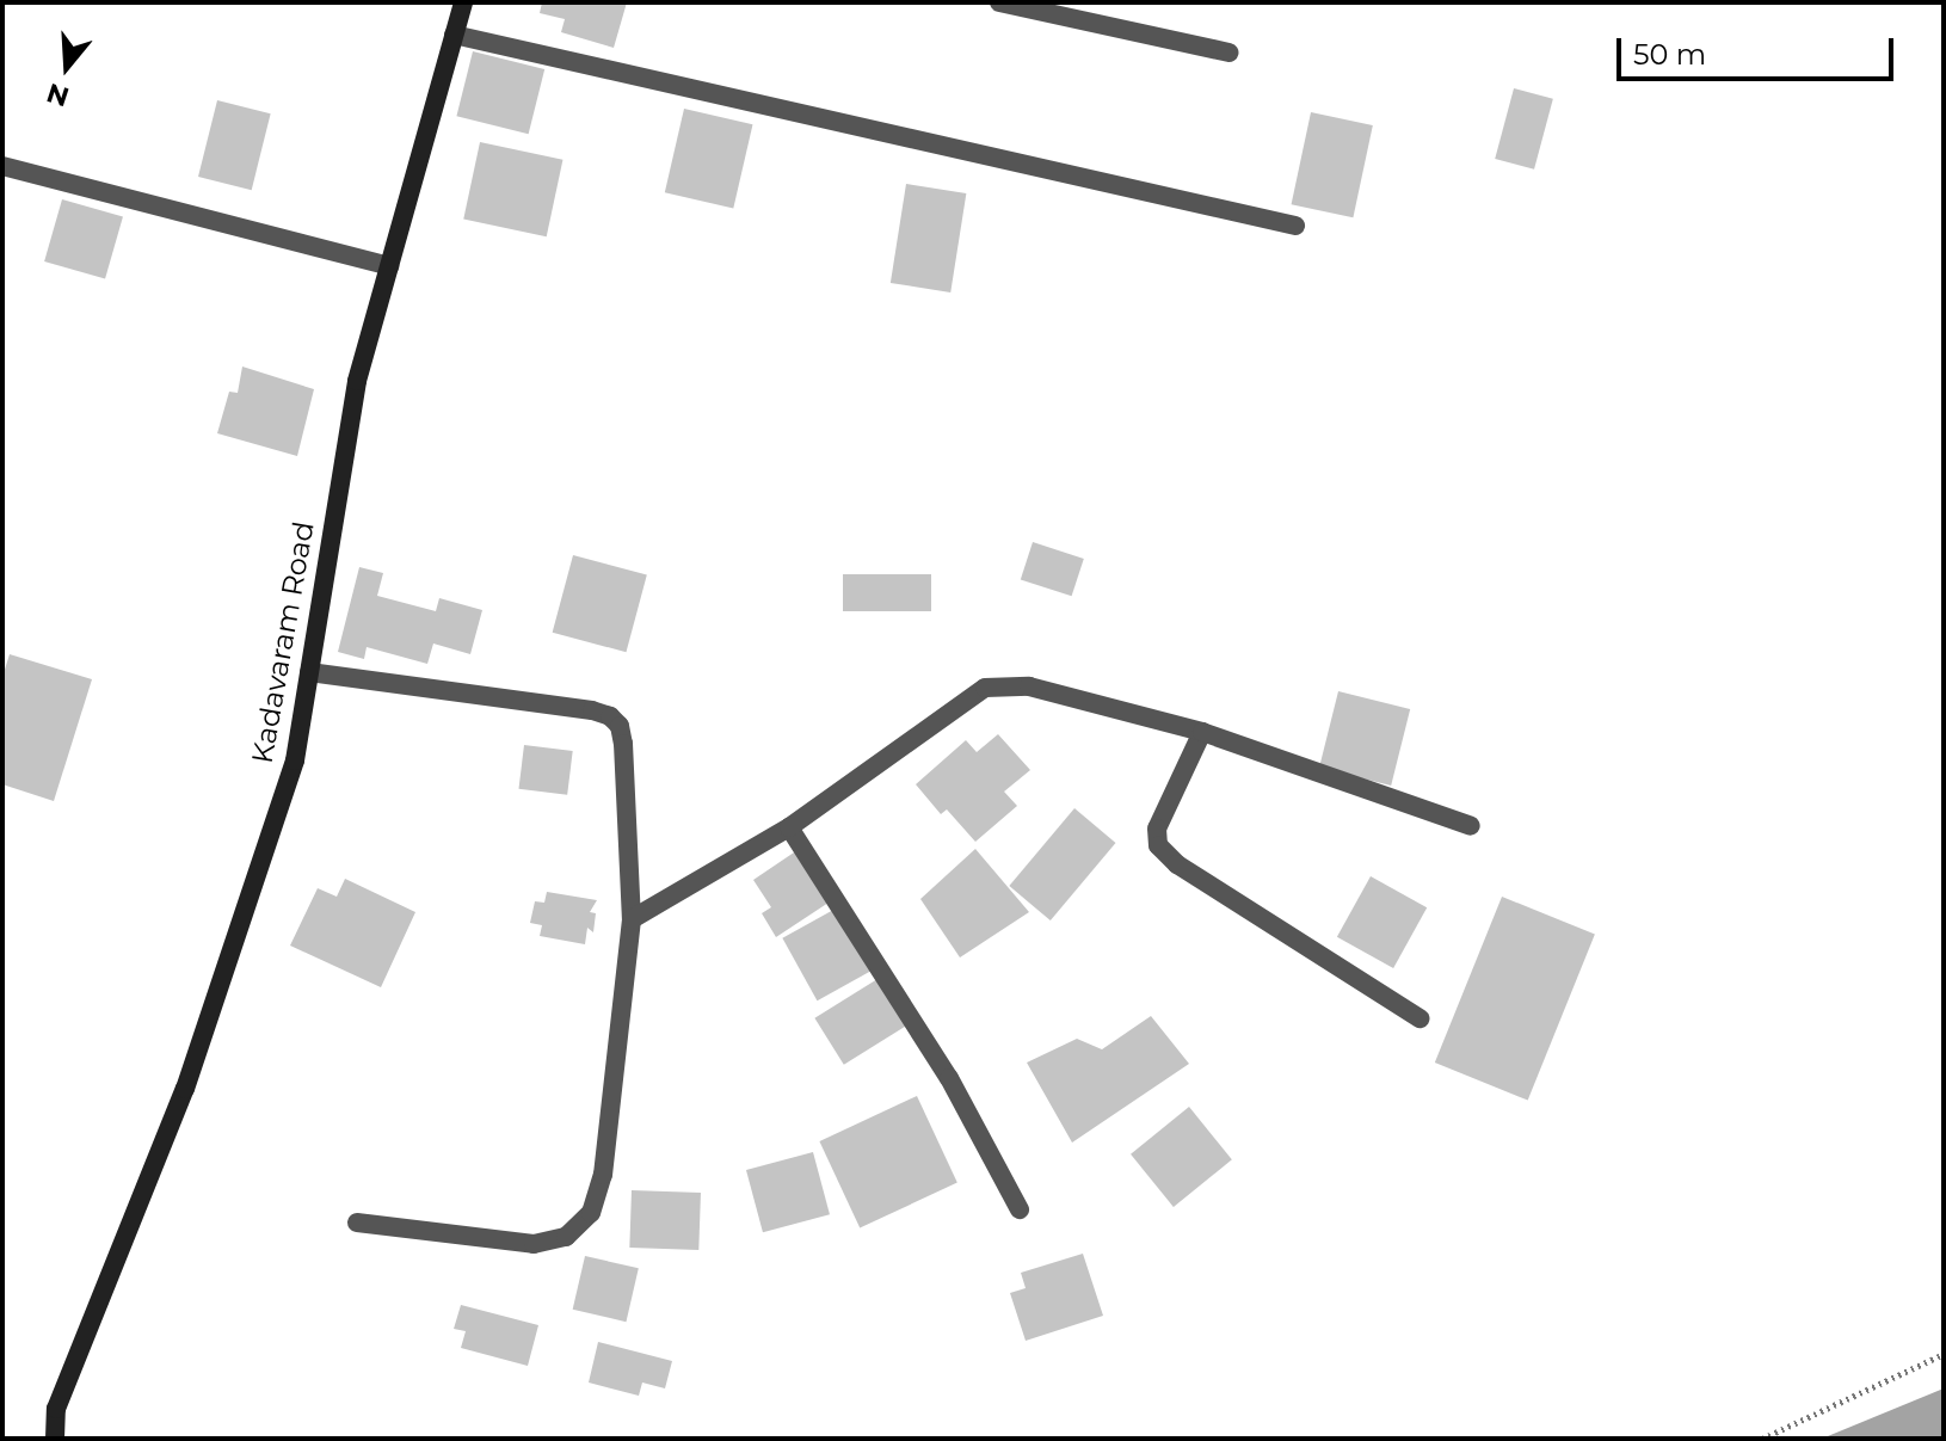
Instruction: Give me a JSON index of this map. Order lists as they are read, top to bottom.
{
  "streets": {
    "main road": ["Kadavaram Road"]
  },
  "scale_bar": "50 m",
  "north": "bottom"
}
